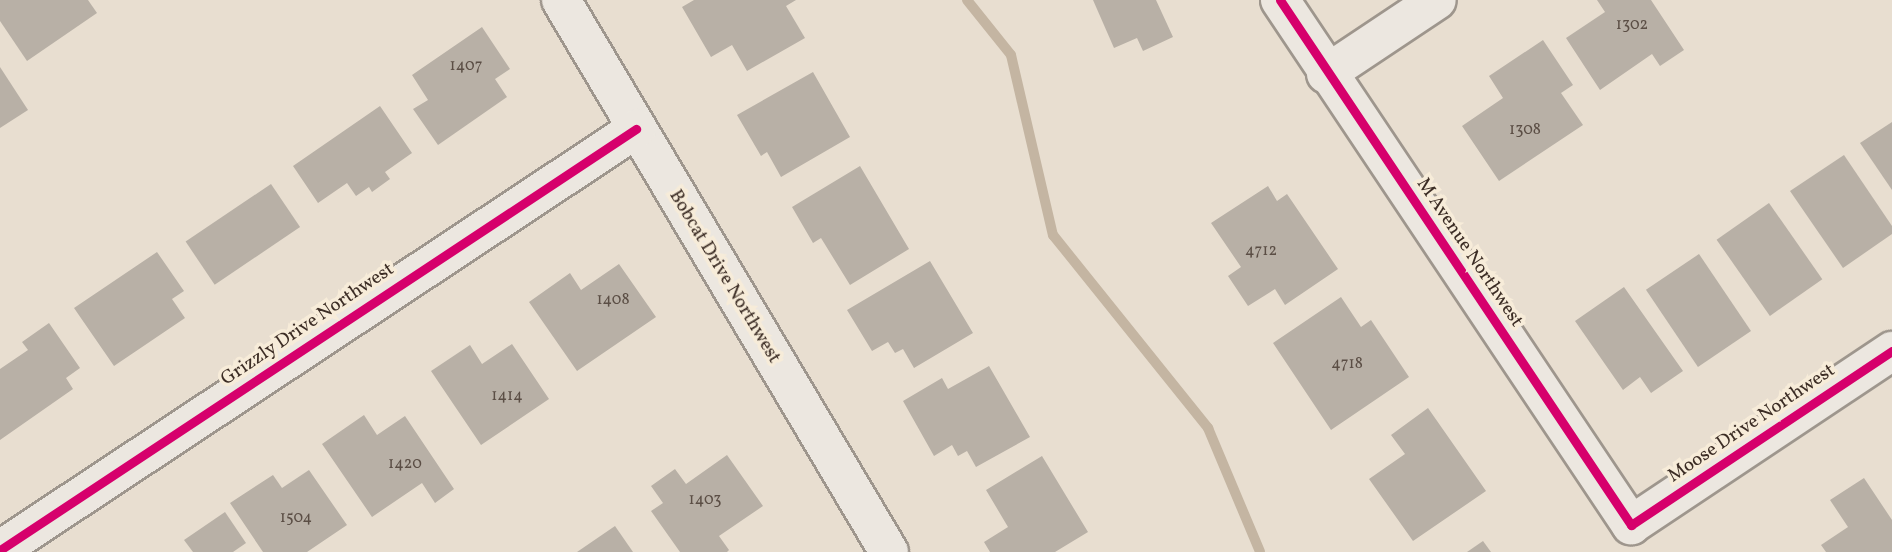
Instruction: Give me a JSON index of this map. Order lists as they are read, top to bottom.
{
  "streets": {
    "street": [
      "M Avenue Northwest",
      "Bobcat Drive Northwest",
      "Grizzly Drive Northwest",
      "Moose Drive Northwest"
    ]
  },
  "crossings": [
    ["M Avenue Northwest", "Moose Drive Northwest"],
    ["Bobcat Drive Northwest", "Grizzly Drive Northwest"]
  ],
  "house_numbers": [
    "1302",
    "1407",
    "1308",
    "4712",
    "1408",
    "4718",
    "1414",
    "1420",
    "1403",
    "1504"
  ]
}
